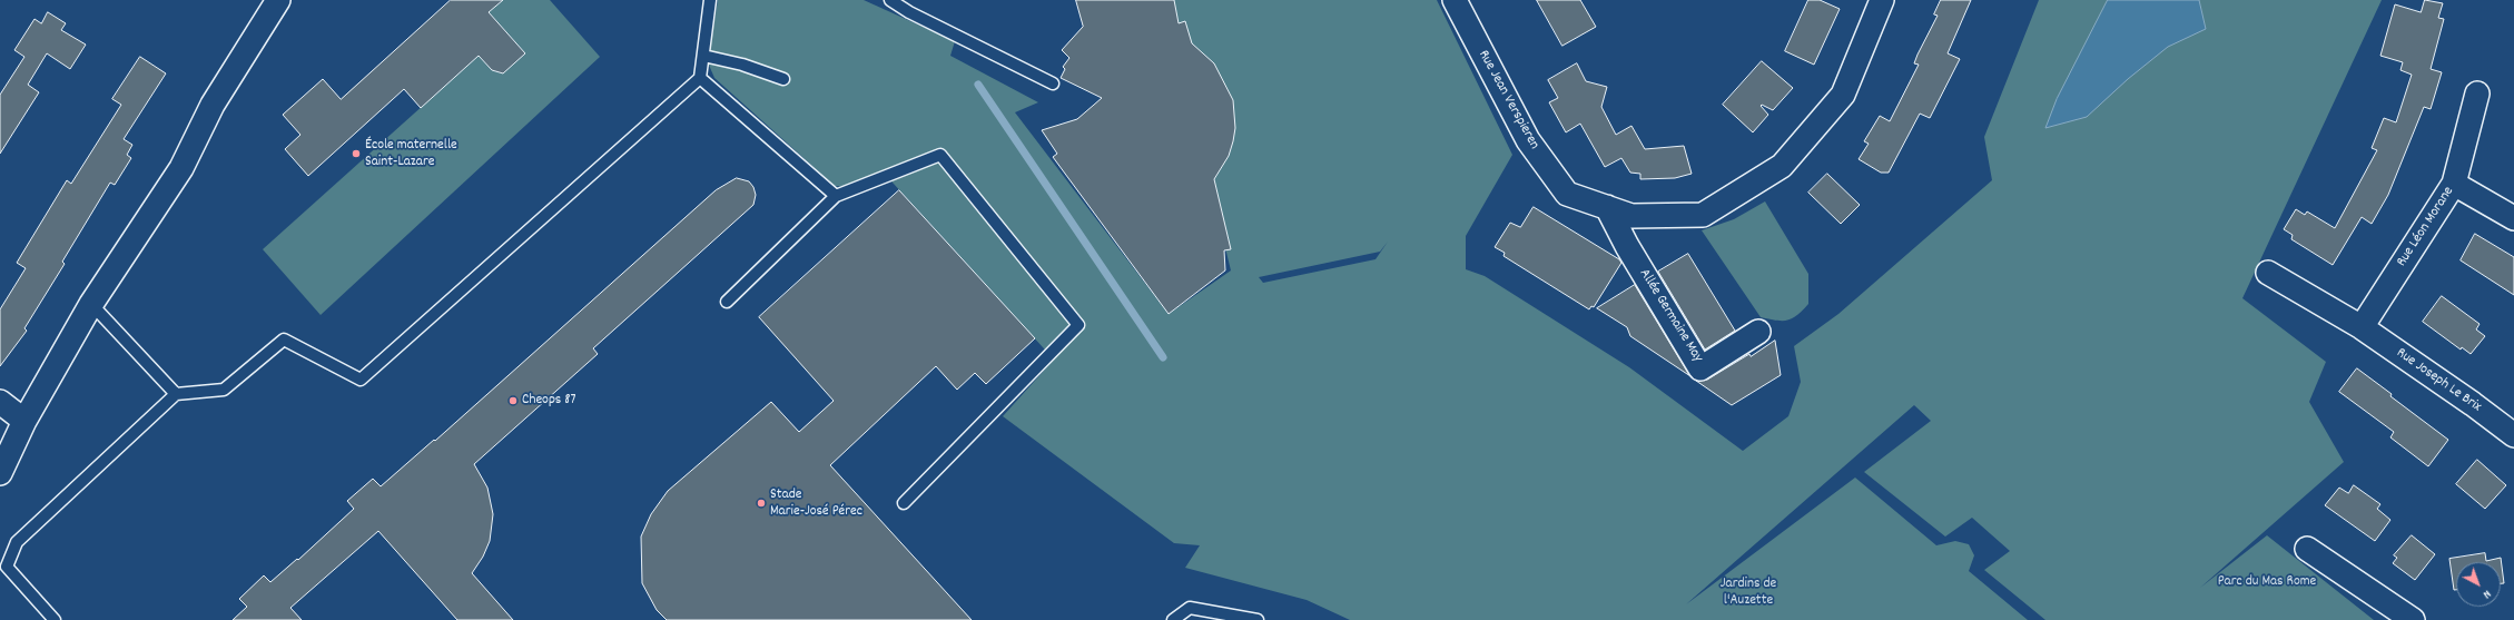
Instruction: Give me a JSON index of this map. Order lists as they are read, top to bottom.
{
  "streets": {
    "street": [
      "Rue Jean Verspieren",
      "Rue Léon Morane",
      "Allée Germaine May",
      "Rue Joseph Le Brix"
    ]
  },
  "crossings": [
    ["Rue Jean Verspieren", "Allée Germaine May"],
    ["Rue Léon Morane", "Rue Joseph Le Brix"]
  ],
  "parks": ["Parc du Mas Rome", "Jardins de l'Auzette"],
  "places": ["École maternelle Saint-Lazare", "Cheops 87", "Stade Marie-José Pérec"],
  "north": "bottom right"
}
